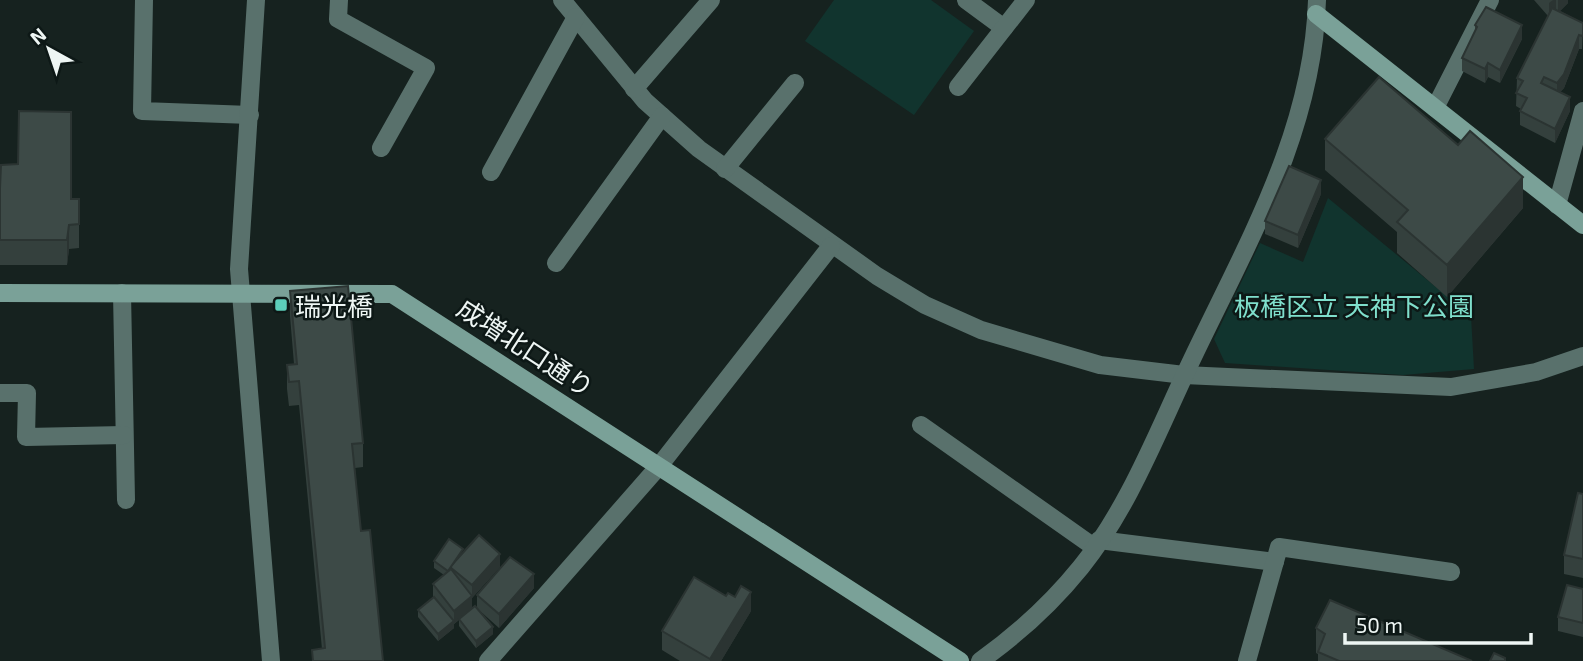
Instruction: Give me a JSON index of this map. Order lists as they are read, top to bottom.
{
  "streets": {
    "street": ["成増北口通り"]
  },
  "parks": ["板橋区立 天神下公園"],
  "places": {
    "transit": ["瑞光橋"]
  },
  "scale_bar": "50 m",
  "north": "top left"
}
